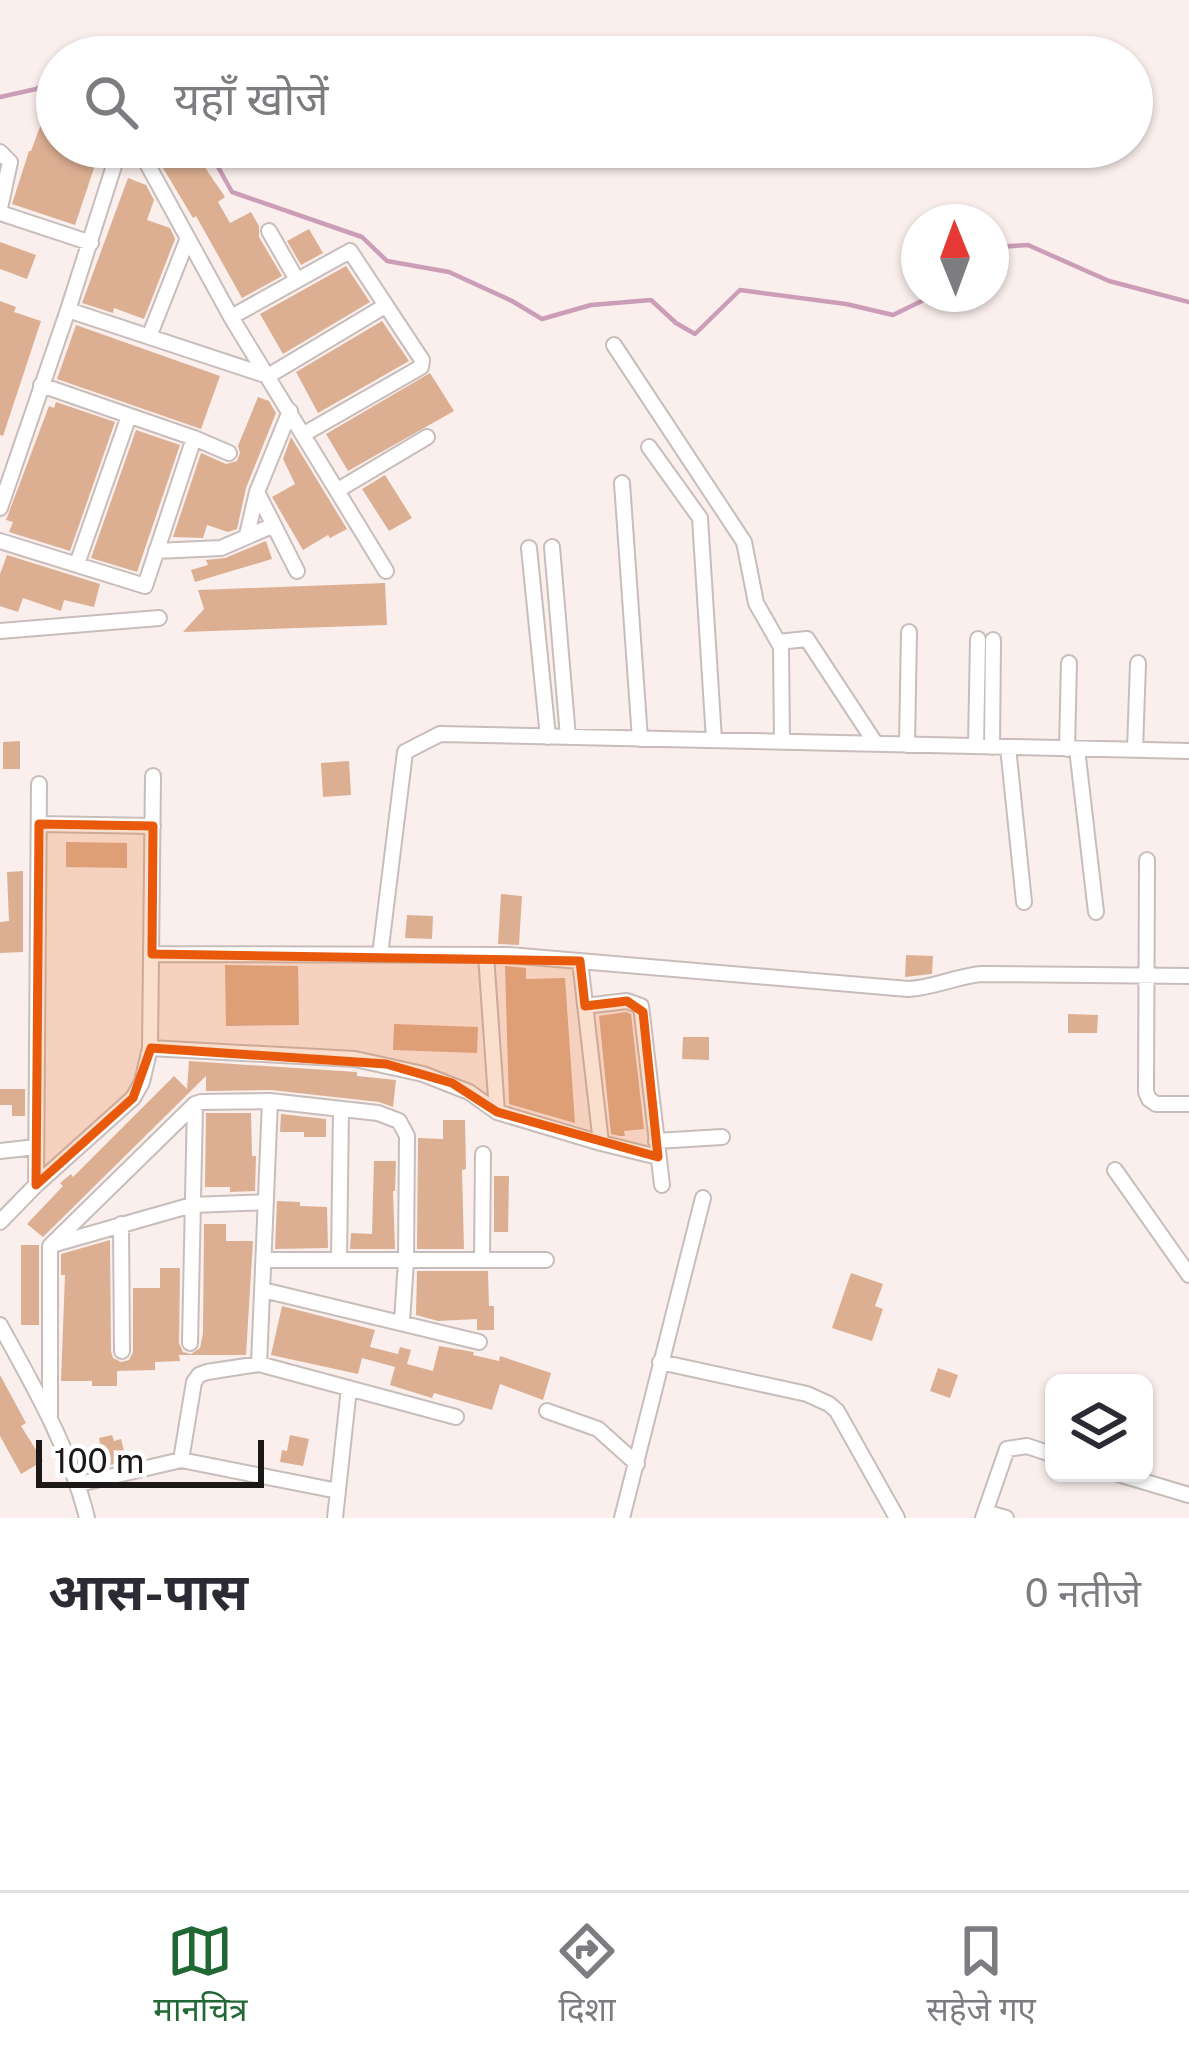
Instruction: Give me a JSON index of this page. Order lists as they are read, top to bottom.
{
  "scale_bar": "100 m",
  "north": "top",
  "page": {
    "search": "यहाँ खोजें",
    "scale": "100 m",
    "heading": ["आस-पास", "0 नतीजे"],
    "nav": ["मानचित्र", "दिशा", "सहेजे गए"]
  }
}
